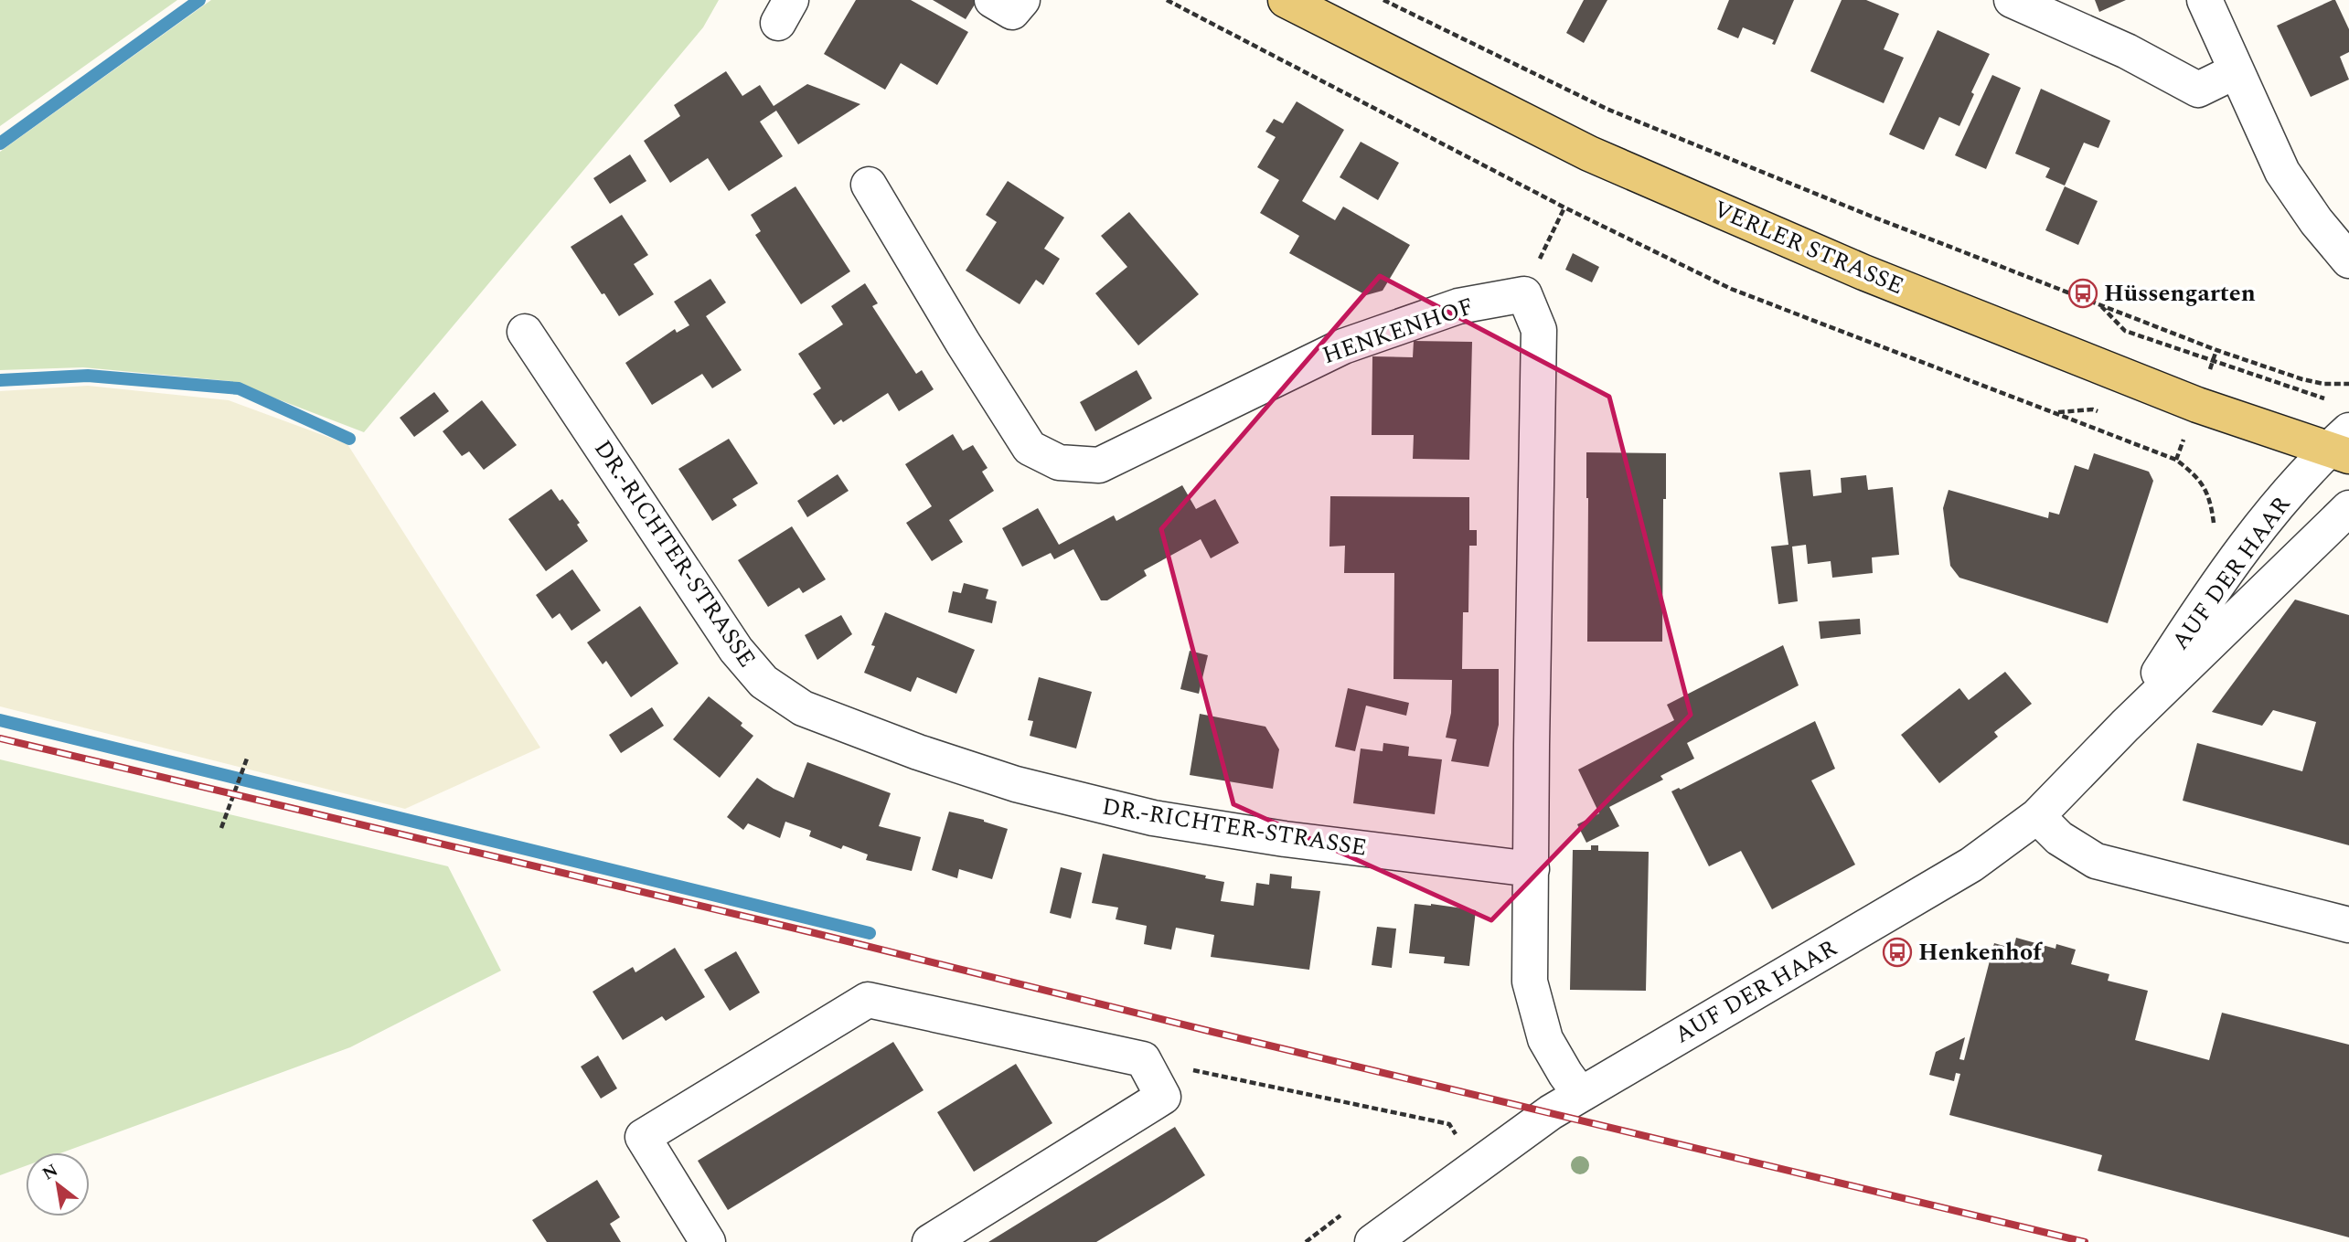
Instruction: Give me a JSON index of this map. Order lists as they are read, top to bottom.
{
  "streets": {
    "main road": ["VERLER STRASSE"],
    "street": ["HENKENHOF", "DR.-RICHTER-STRASSE", "AUF DER HAAR"]
  },
  "crossings": [
    ["VERLER STRASSE", "AUF DER HAAR"]
  ],
  "places": {
    "bus stop": ["Hüssengarten", "Henkenhof"]
  },
  "north": "top left"
}
